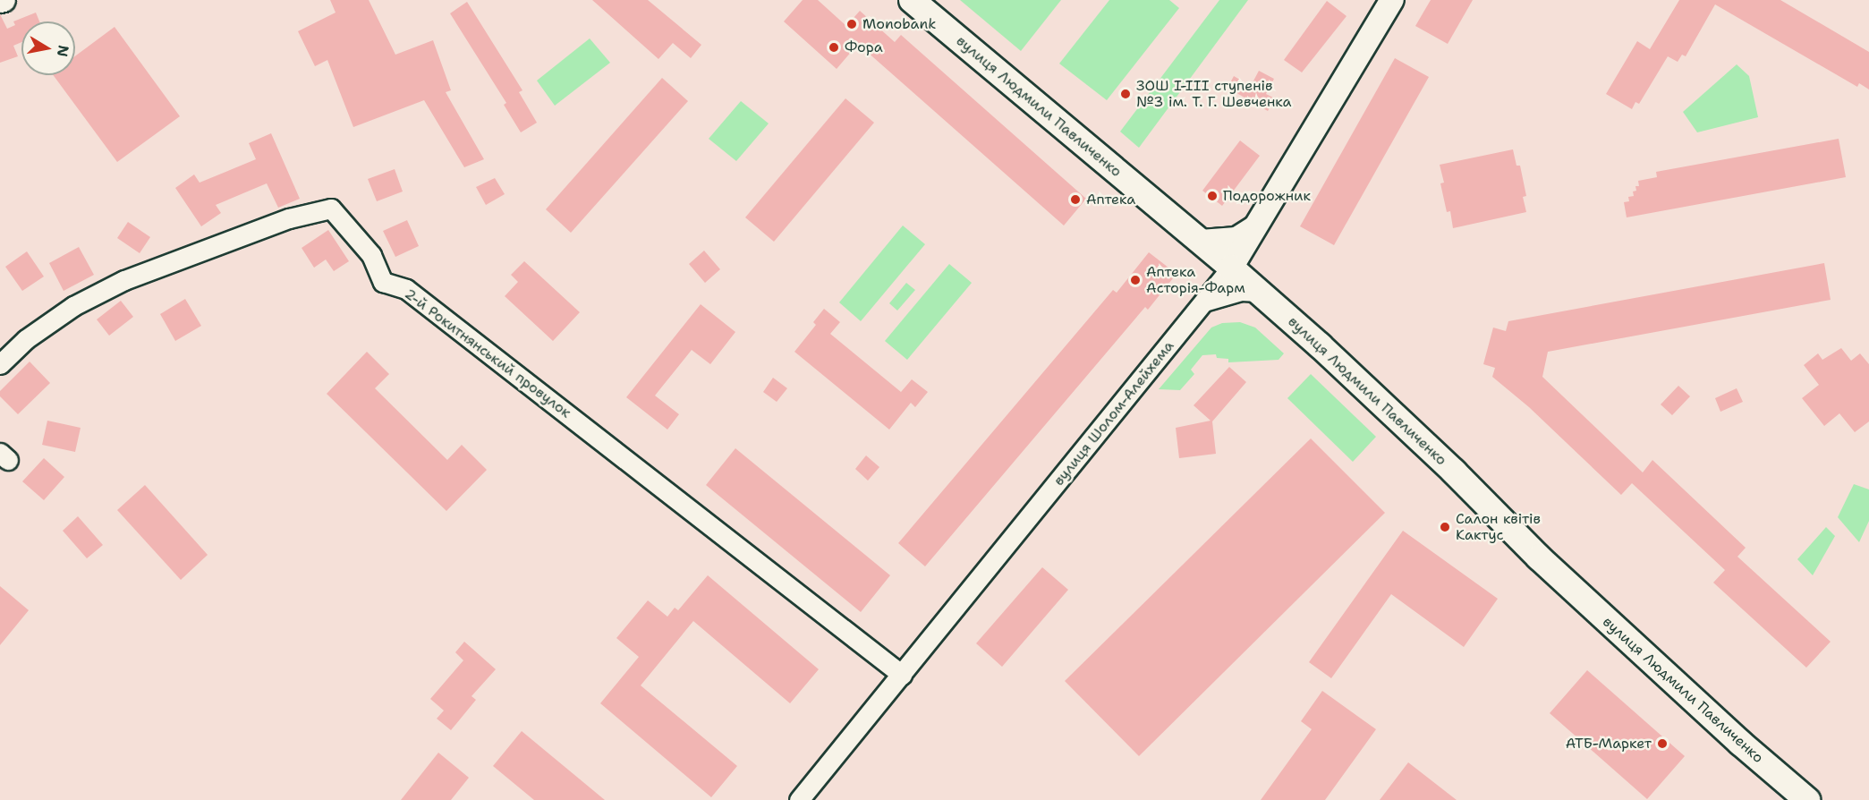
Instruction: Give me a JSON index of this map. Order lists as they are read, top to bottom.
{
  "streets": {
    "main road": ["вулиця Людмили Павличенко"],
    "street": ["2-й Рокитнянський провулок", "вулиця Шолом-Алейхема"]
  },
  "crossings": [
    ["вулиця Людмили Павличенко", "вулиця Шолом-Алейхема"],
    ["2-й Рокитнянський провулок", "вулиця Шолом-Алейхема"]
  ],
  "places": [
    "Monobank",
    "Фора",
    "ЗОШ І-ІІІ ступенів №3 ім. Т. Г. Шевченка",
    "Подорожник",
    "Аптека",
    "Аптека Асторія-Фарм",
    "Салон квітів Кактус",
    "АТБ-Маркет"
  ],
  "north": "right"
}
